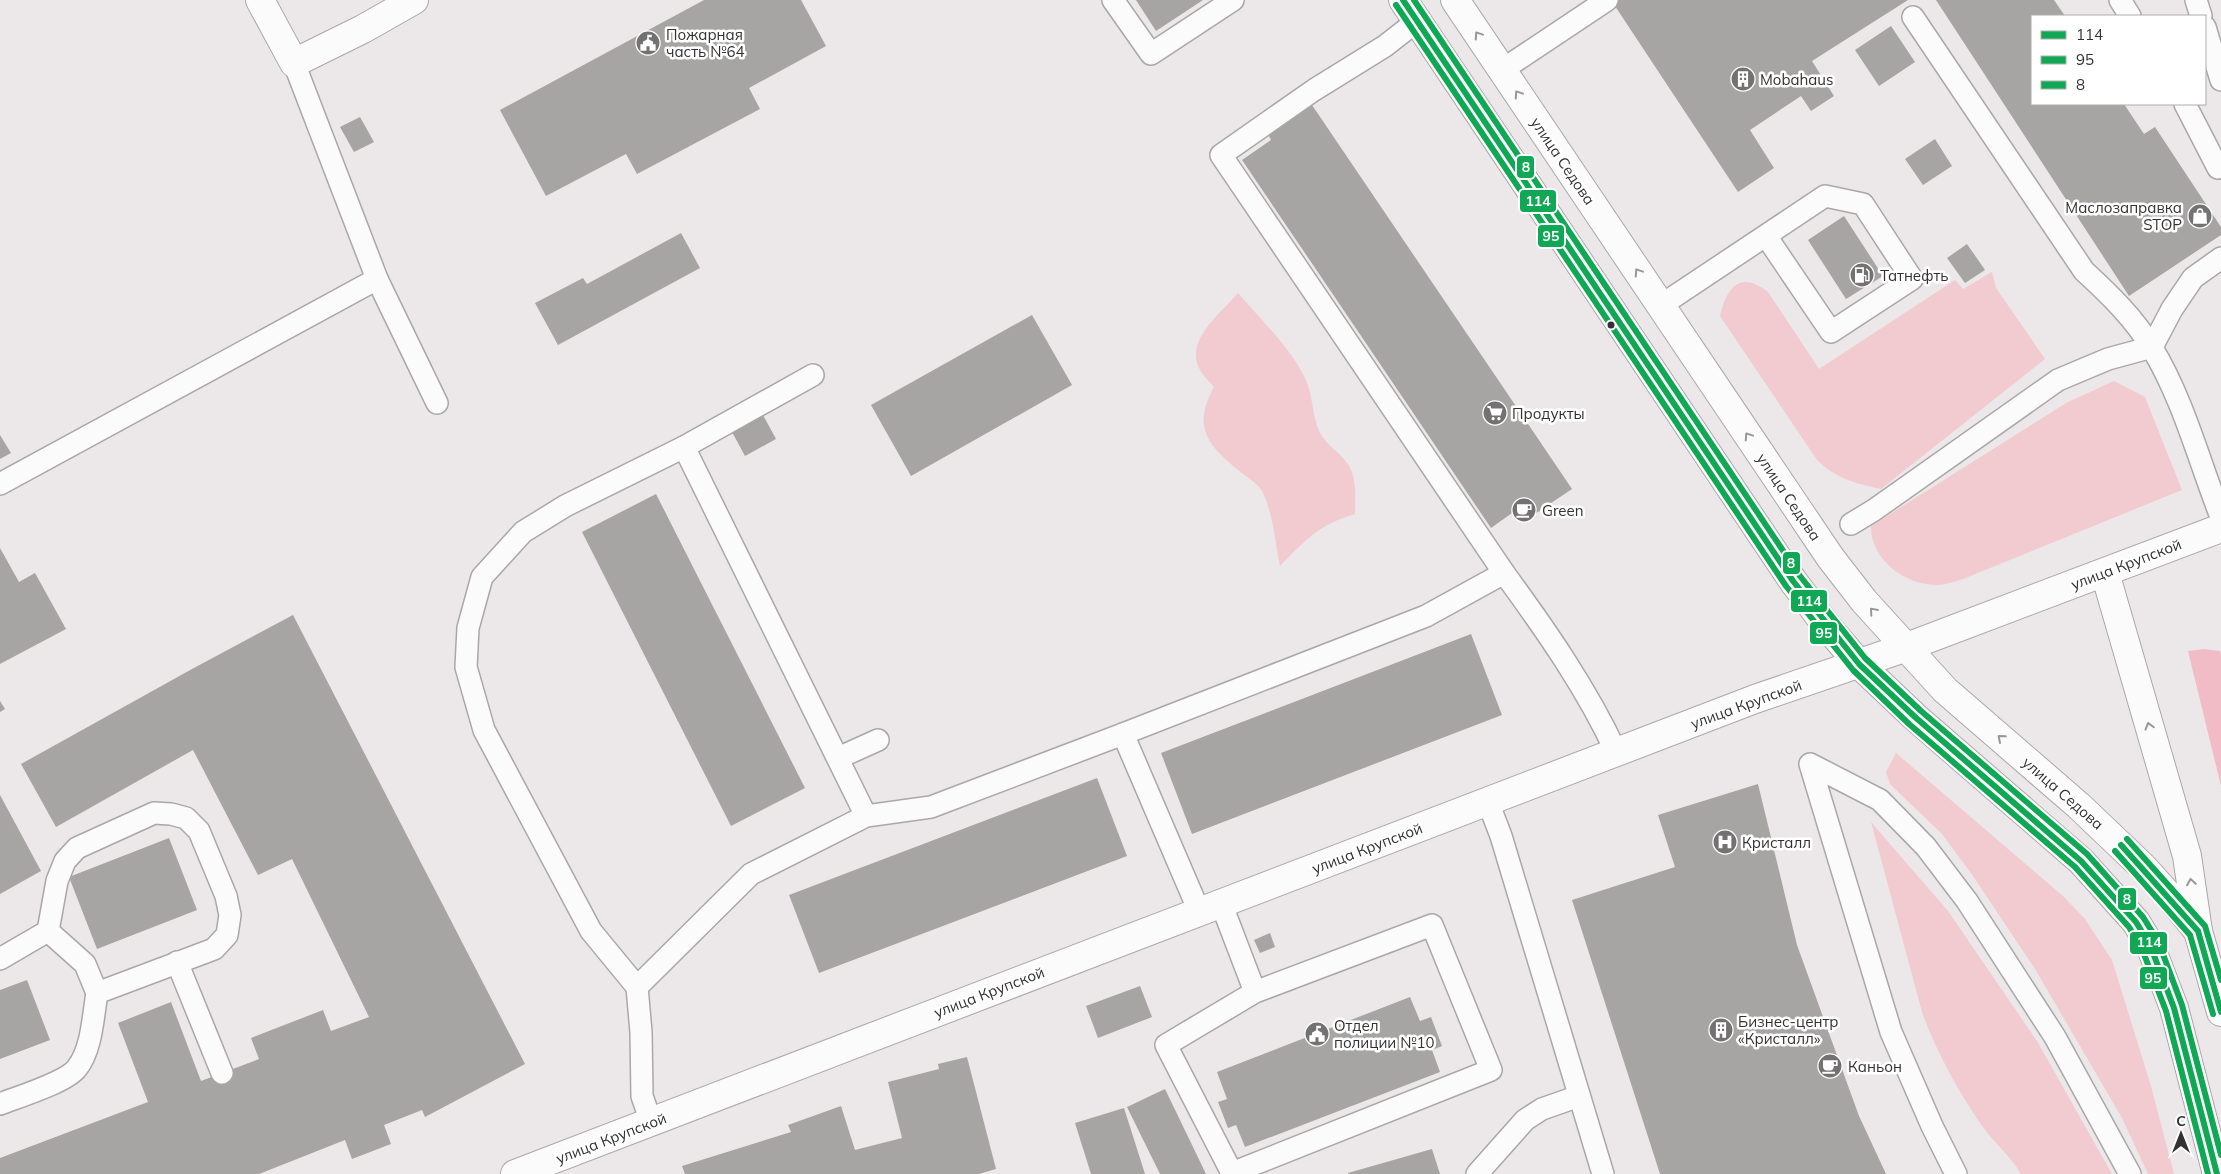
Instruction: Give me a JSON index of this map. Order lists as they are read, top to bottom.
{
  "streets": {
    "main road": ["улица Седова", "улица Крупской"]
  },
  "crossings": [
    ["улица Седова", "улица Крупской"]
  ],
  "places": {
    "public building": ["Пожарная часть №64", "Отдел полиции №10"],
    "building": ["Mobahaus", "Бизнес-центр «Кристалл»"],
    "shop": ["Маслозаправка STOP"],
    "fuel station": ["Татнефть"],
    "supermarket": ["Продукты"],
    "cafe": ["Green", "Каньон"],
    "hospital": ["Кристалл"]
  },
  "lines": ["transit line 114", "transit line 8", "transit line 95"],
  "legend": ["114", "95", "8"],
  "north": "top"
}
